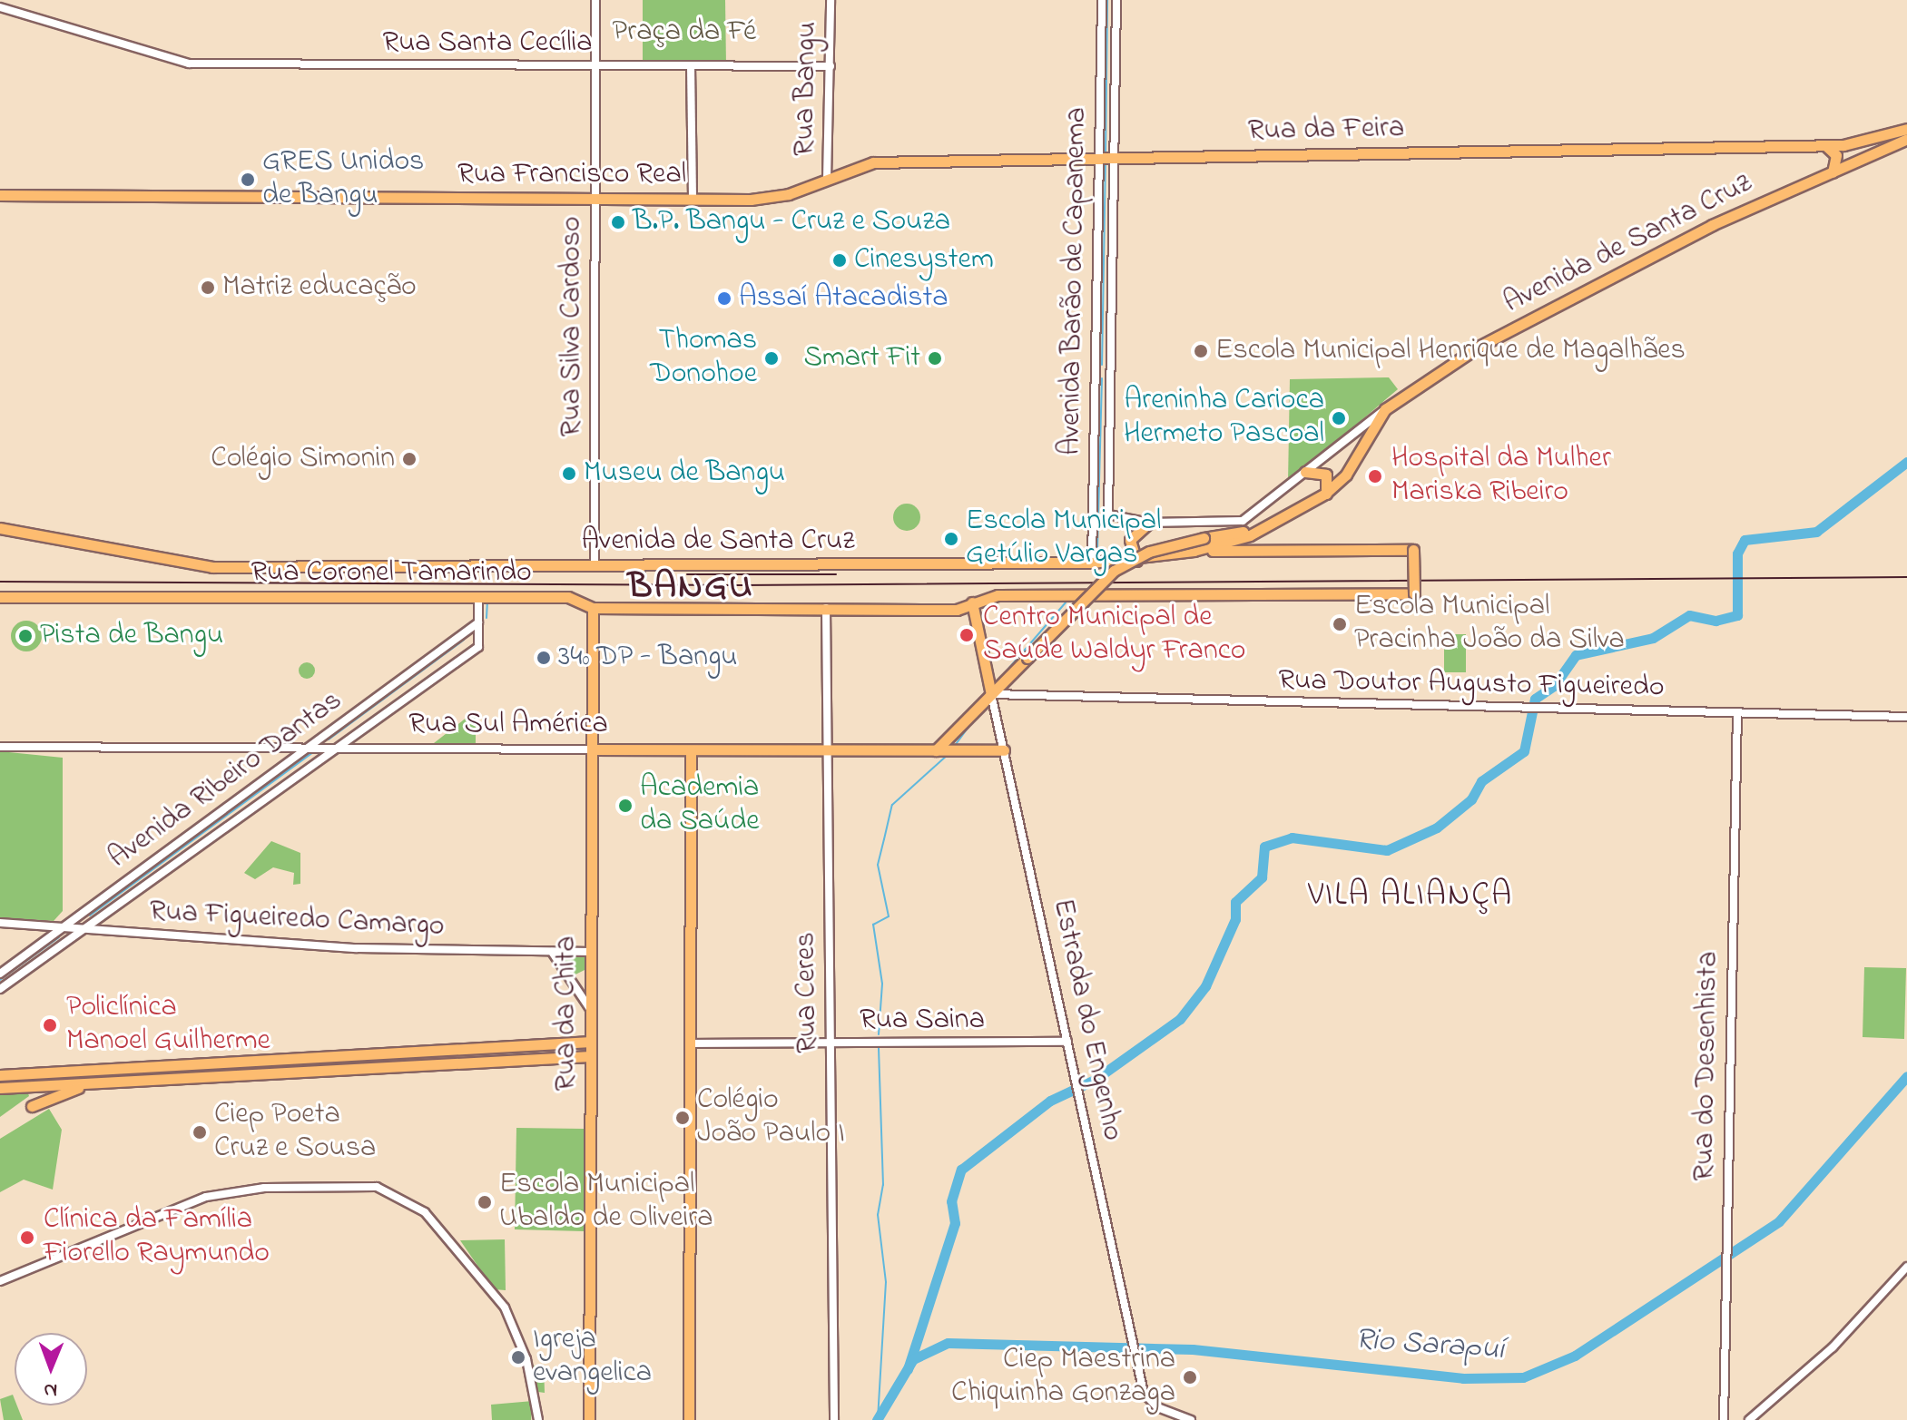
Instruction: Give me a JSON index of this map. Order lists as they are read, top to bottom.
{
  "streets": {
    "main road": [
      "Rua da Feira",
      "Rua Francisco Real",
      "Avenida de Santa Cruz",
      "Rua Coronel Tamarindo",
      "Rua Sul América",
      "Rua da Chita",
      "Estrada do Engenho"
    ],
    "street": [
      "Rua Santa Cecília",
      "Rua Bangu",
      "Avenida Barão de Capanema",
      "Rua Silva Cardoso",
      "Rua Doutor Augusto Figueiredo",
      "Avenida Ribeiro Dantas",
      "Rua Figueiredo Camargo",
      "Rua Ceres",
      "Rua Saina",
      "Rua do Desenhista"
    ]
  },
  "crossings": [
    ["Rua Santa Cecília", "Rua Bangu"],
    ["Rua Santa Cecília", "Rua Silva Cardoso"],
    ["Rua Bangu", "Rua da Feira"],
    ["Rua da Feira", "Rua Francisco Real"],
    ["Rua da Feira", "Avenida Barão de Capanema"],
    ["Rua Francisco Real", "Rua Silva Cardoso"],
    ["Avenida de Santa Cruz", "Avenida Barão de Capanema"],
    ["Avenida de Santa Cruz", "Rua Silva Cardoso"],
    ["Avenida de Santa Cruz", "Rua Coronel Tamarindo"],
    ["Rua Coronel Tamarindo", "Rua Ceres"],
    ["Rua Coronel Tamarindo", "Rua da Chita"],
    ["Rua Coronel Tamarindo", "Estrada do Engenho"],
    ["Rua Doutor Augusto Figueiredo", "Estrada do Engenho"],
    ["Rua Doutor Augusto Figueiredo", "Rua do Desenhista"],
    ["Rua Sul América", "Avenida Ribeiro Dantas"],
    ["Rua Sul América", "Rua Ceres"],
    ["Rua Sul América", "Rua da Chita"],
    ["Rua Sul América", "Estrada do Engenho"],
    ["Avenida Ribeiro Dantas", "Rua Figueiredo Camargo"],
    ["Rua Figueiredo Camargo", "Rua da Chita"],
    ["Rua Ceres", "Rua Saina"],
    ["Estrada do Engenho", "Rua Saina"]
  ],
  "districts": ["BANGU", "VILA ALIANÇA"],
  "water": ["Rio Sarapuí"],
  "parks": ["Praça da Fé"],
  "places": [
    "GRES Unidos de Bangu",
    "B.P. Bangu - Cruz e Souza",
    "Cinesystem",
    "Matriz educação",
    "Assaí Atacadista",
    "Escola Municipal Henrique de Magalhães",
    "Thomas Donohoe",
    "Smart Fit",
    "Areninha Carioca Hermeto Pascoal",
    "Colégio Simonin",
    "Museu de Bangu",
    "Hospital da Mulher Mariska Ribeiro",
    "Escola Municipal Getúlio Vargas",
    "Escola Municipal Pracinha João da Silva",
    "Centro Municipal de Saúde Waldyr Franco",
    "Pista de Bangu",
    "34º DP - Bangu",
    "Academia da Saúde",
    "Policlínica Manoel Guilherme",
    "Colégio João Paulo I",
    "Ciep Poeta Cruz e Sousa",
    "Escola Municipal Ubaldo de Oliveira",
    "Clínica da Família Fiorello Raymundo",
    "Igreja evangelica",
    "Ciep Maestrina Chiquinha Gonzaga"
  ],
  "north": "bottom"
}
